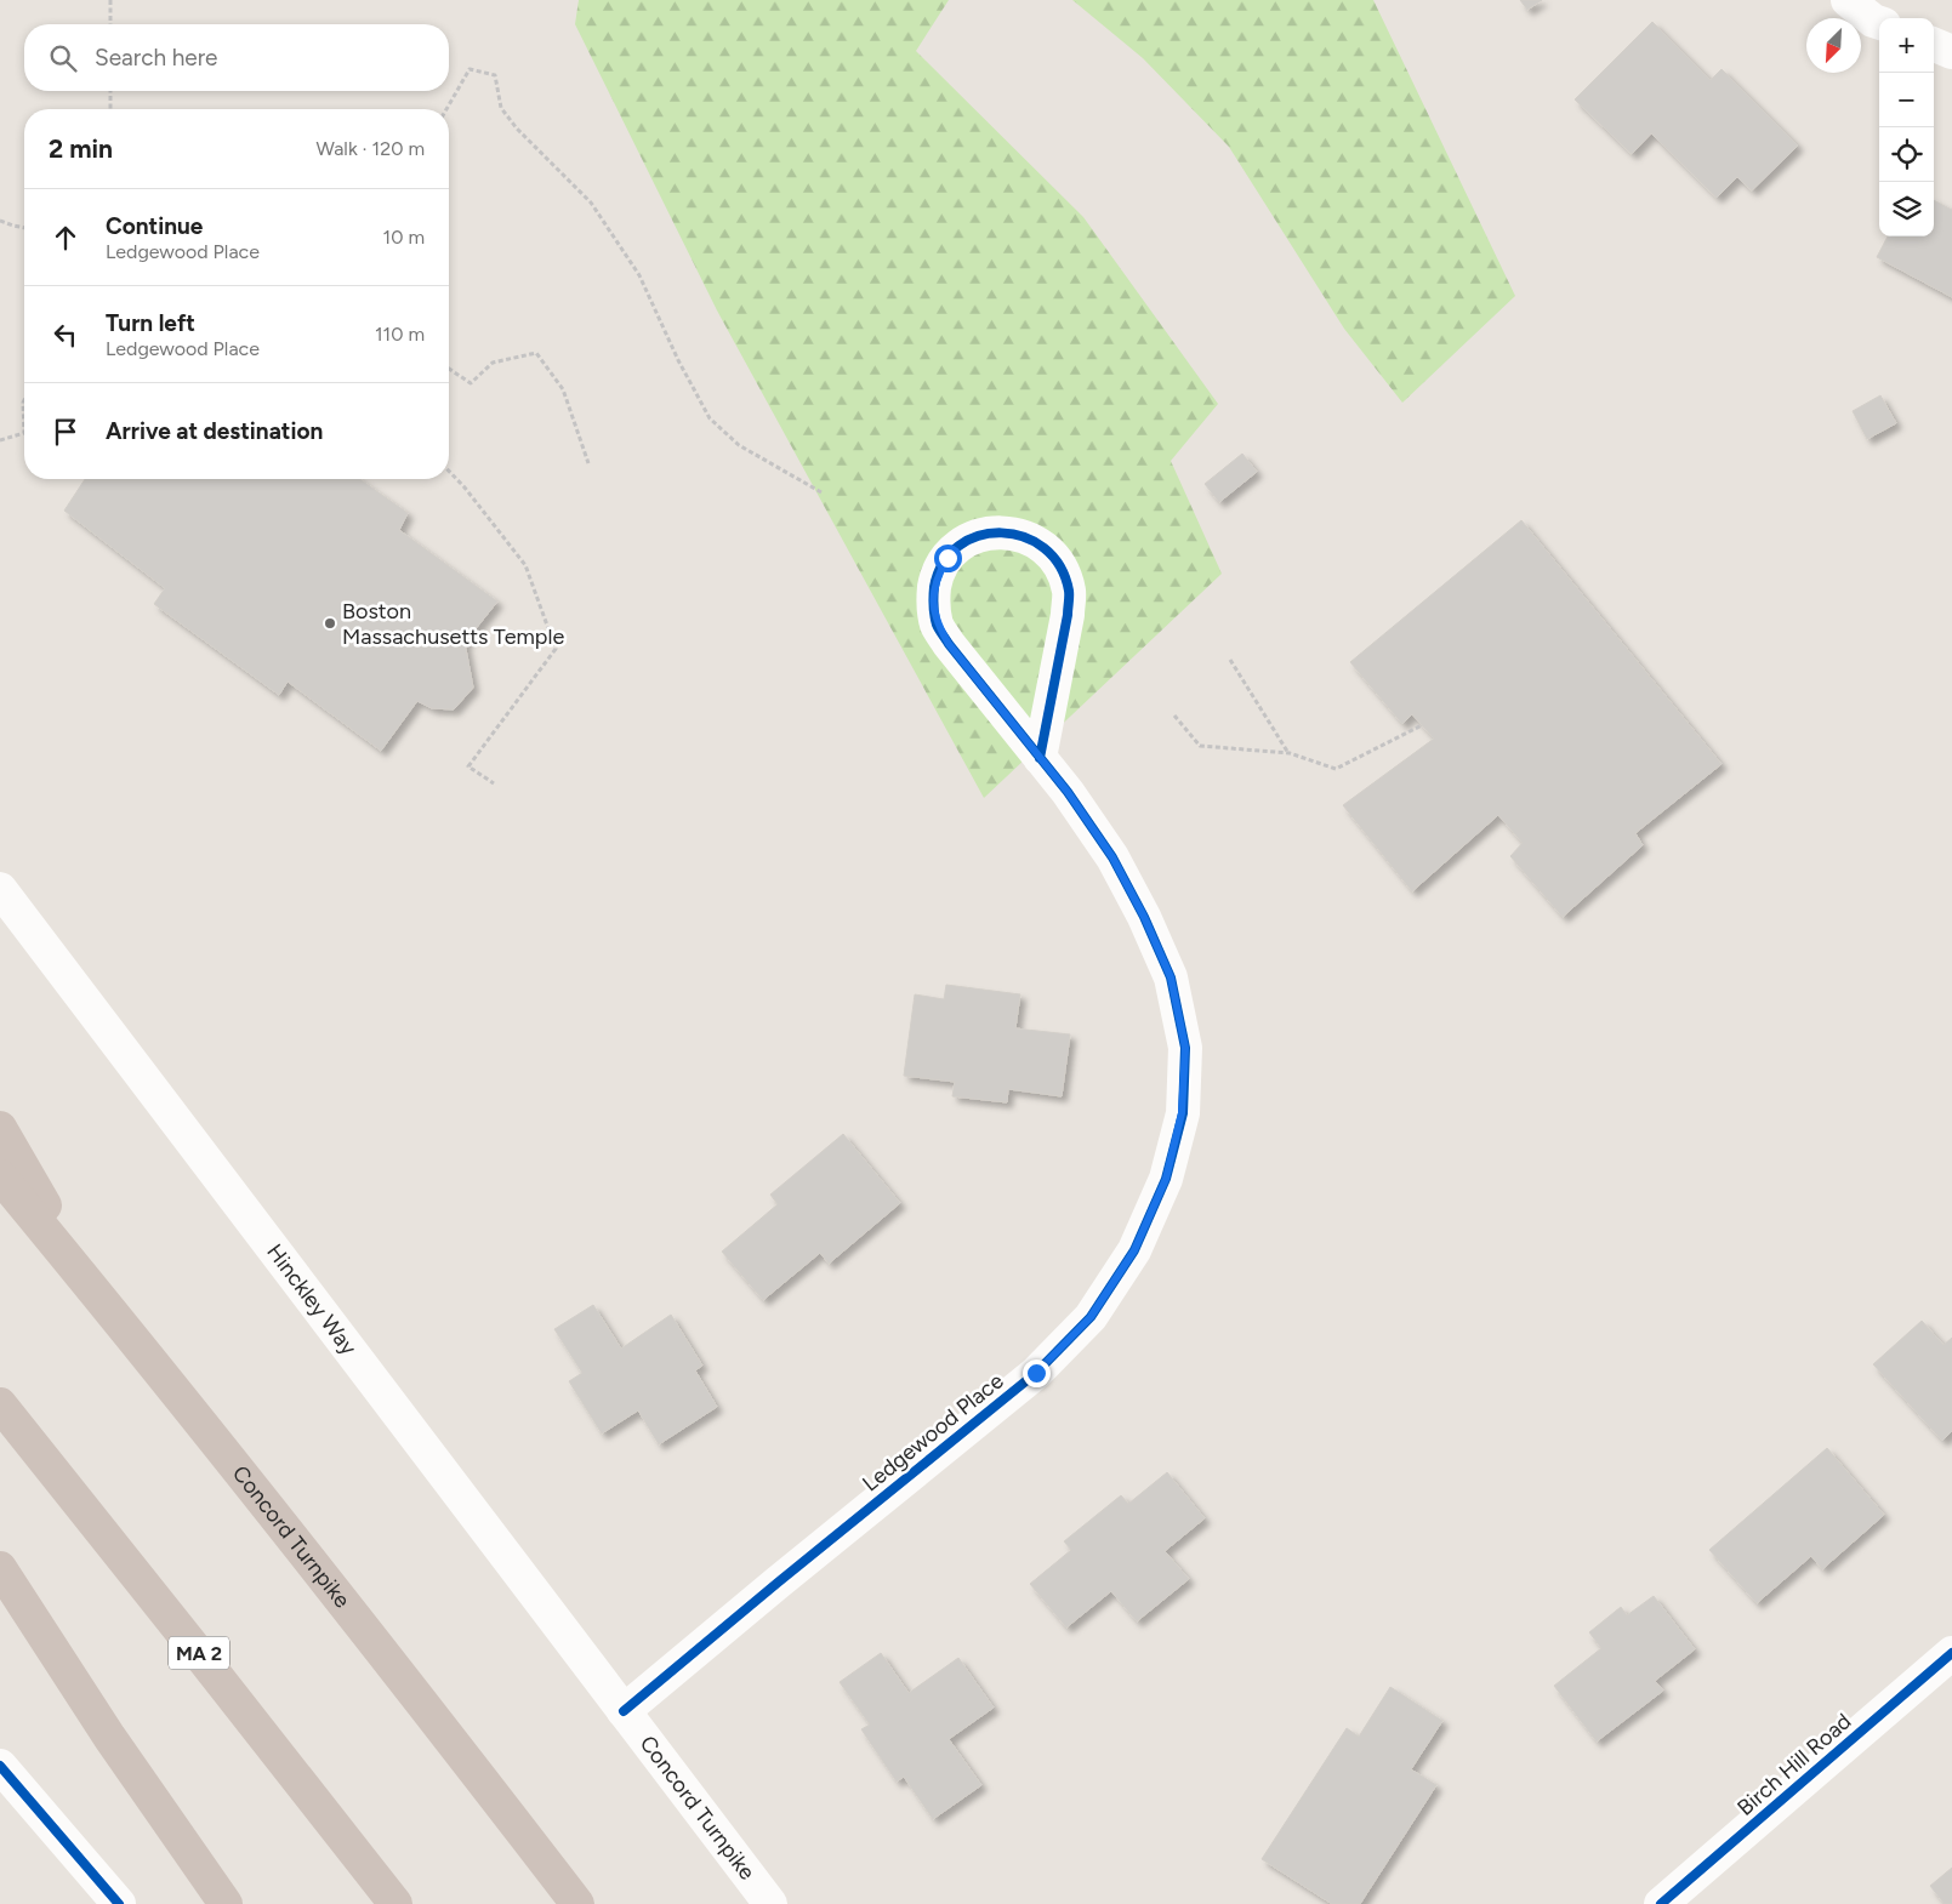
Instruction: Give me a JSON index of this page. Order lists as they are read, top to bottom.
{
  "streets": {
    "highway": ["Concord Turnpike", "MA 2"],
    "street": ["Hinckley Way", "Ledgewood Place", "Birch Hill Road"]
  },
  "crossings": [
    ["Hinckley Way", "Ledgewood Place"],
    ["Hinckley Way", "Concord Turnpike"],
    ["Ledgewood Place", "Concord Turnpike"]
  ],
  "places": ["Boston Massachusetts Temple"],
  "north": "bottom left",
  "page": {
    "map_buttons": ["+", "−"],
    "search": "Search here",
    "heading": ["2 min", "Walk · 120 m"],
    "list": [
      ["Continue", "Ledgewood Place", "10 m"],
      ["Turn left", "Ledgewood Place", "110 m"],
      "Arrive at destination"
    ]
  }
}
